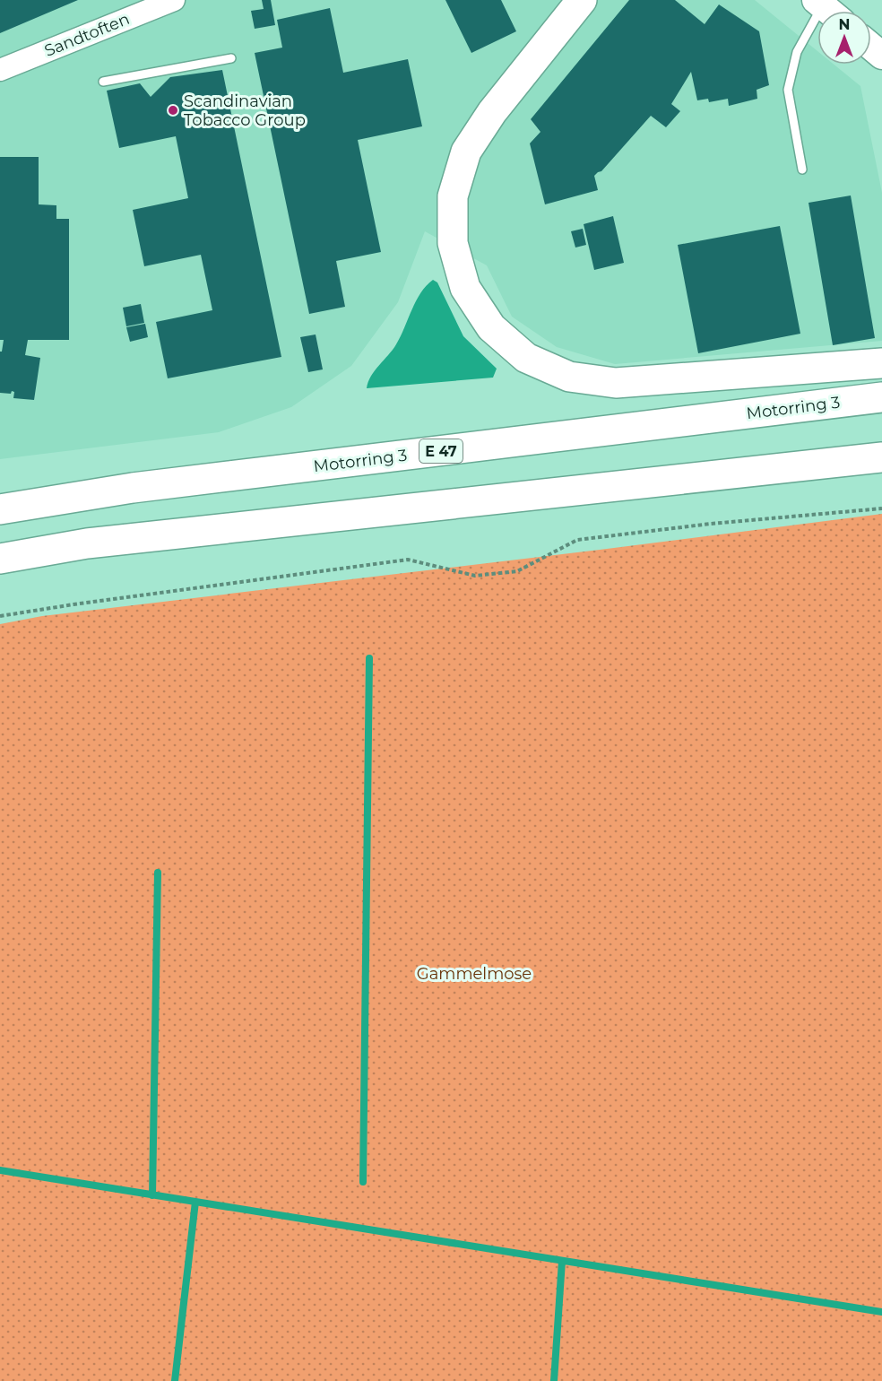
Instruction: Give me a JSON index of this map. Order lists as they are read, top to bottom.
{
  "streets": {
    "highway": ["Motorring 3", "E 47"],
    "street": ["Sandtoften"]
  },
  "parks": ["Gammelmose"],
  "places": ["Scandinavian Tobacco Group"],
  "north": "top"
}
